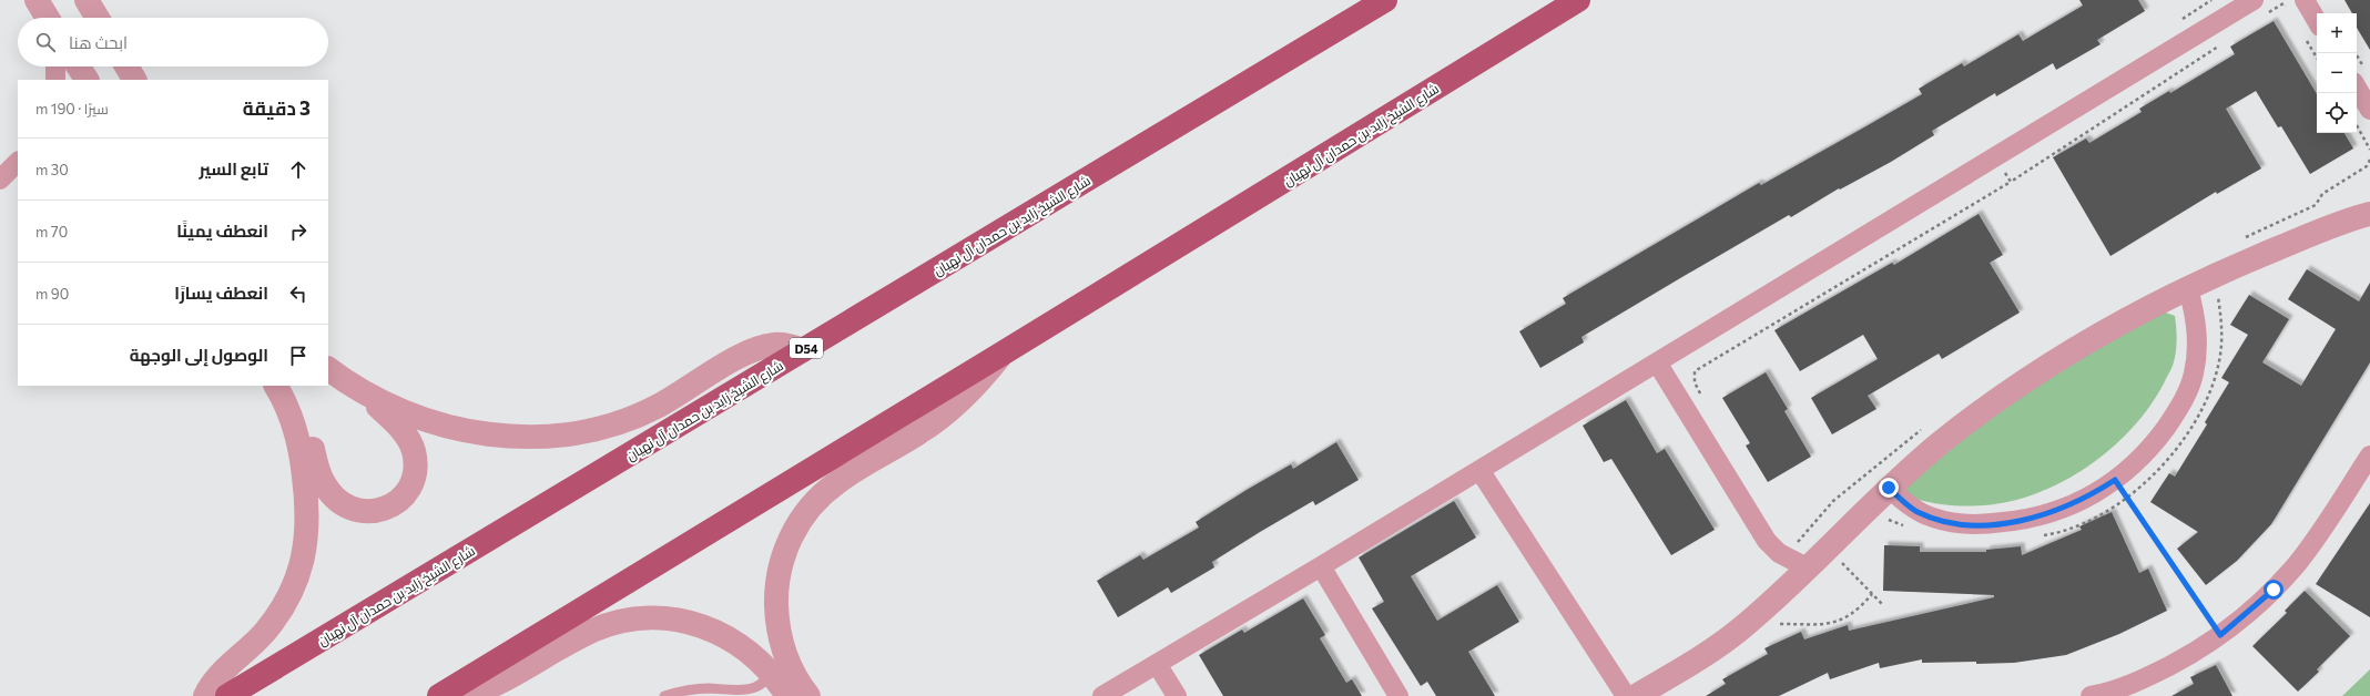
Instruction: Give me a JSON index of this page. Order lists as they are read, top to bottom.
{
  "streets": {
    "main road": ["شارع الشيخ زايد بن حمدان آل نهيان", "D54"]
  },
  "page": {
    "map_buttons": ["+", "−"],
    "search": "ابحث هنا",
    "heading": ["3 دقيقة", "سيرًا · 190 m"],
    "list": [
      ["تابع السير", "30 m"],
      ["انعطف يمينًا", "70 m"],
      ["انعطف يسارًا", "90 m"],
      "الوصول إلى الوجهة"
    ]
  }
}
